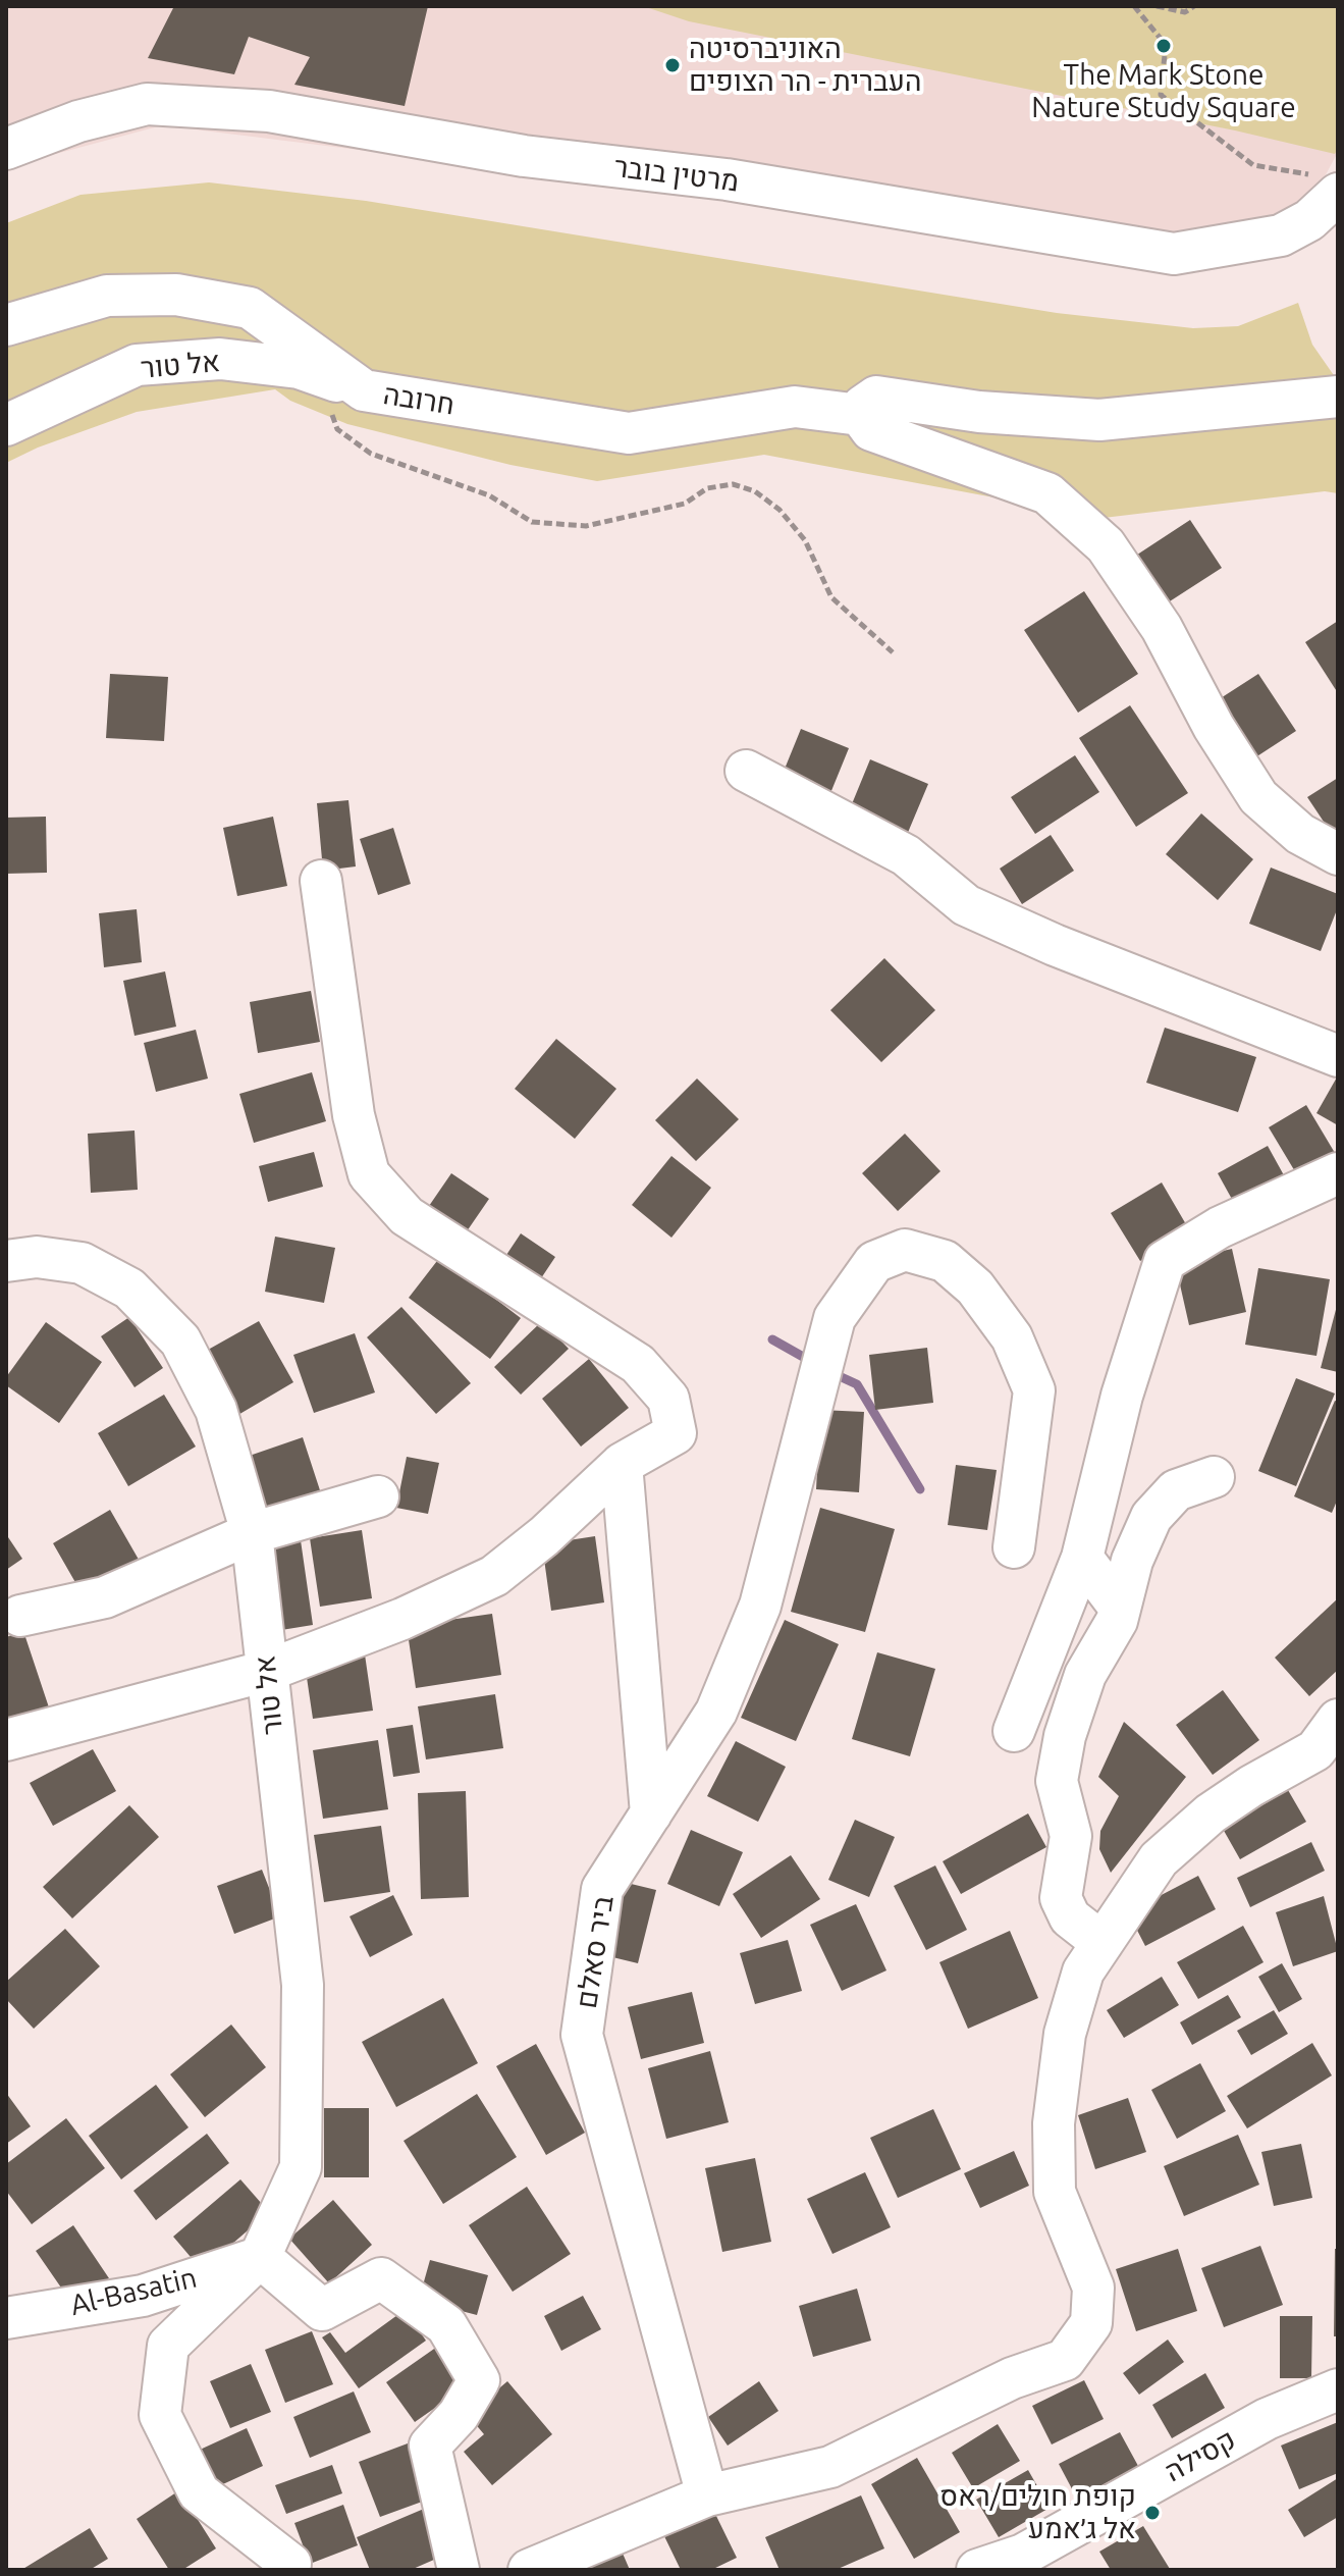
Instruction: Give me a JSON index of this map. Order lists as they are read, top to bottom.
{
  "streets": {
    "street": [
      "מרטין בובר",
      "אל טור",
      "חרובה",
      "ביר סאלם",
      "Al-Basatin",
      "קסילה"
    ]
  },
  "crossings": [
    ["אל טור", "חרובה"],
    ["אל טור", "Al-Basatin"]
  ],
  "places": ["The Mark Stone Nature Study Square", "האוניברסיטה העברית - הר הצופים", "קופת חולים/ראס אל ג׳אמע"]
}
